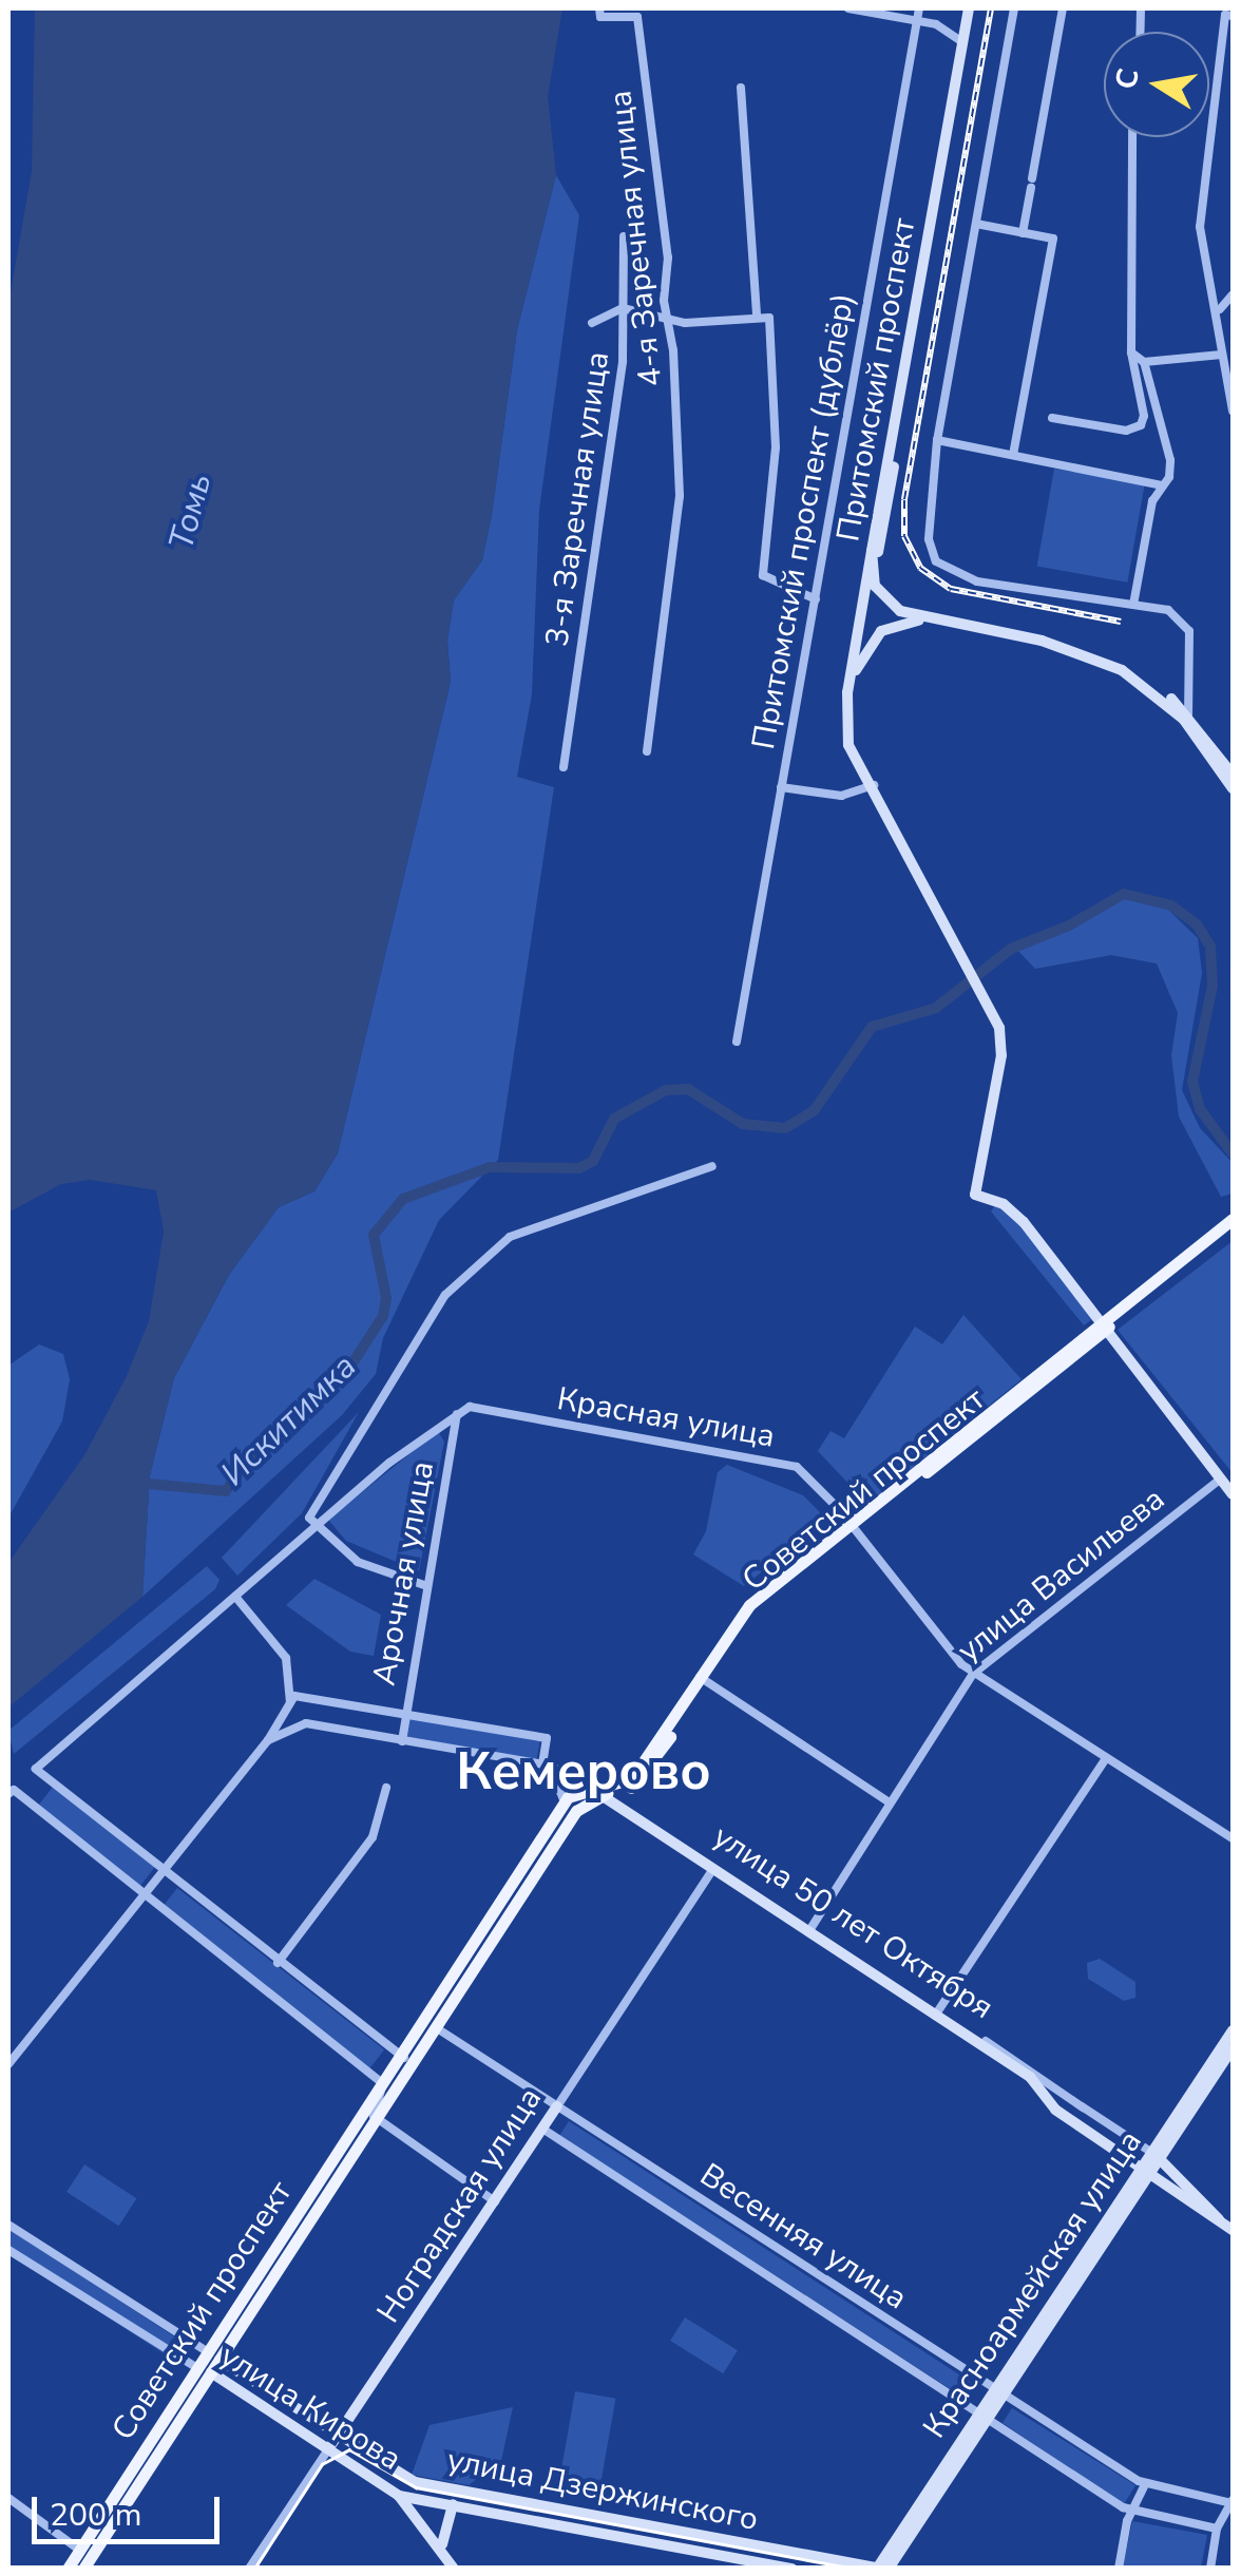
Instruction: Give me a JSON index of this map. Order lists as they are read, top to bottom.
{
  "streets": {
    "main road": [
      "Притомский проспект",
      "Советский проспект",
      "улица 50 лет Октября",
      "Ноградская улица",
      "Красноармейская улица",
      "улица Кирова",
      "улица Дзержинского"
    ],
    "street": [
      "4-я Заречная улица",
      "3-я Заречная улица",
      "Притомский проспект (дублёр)",
      "Красная улица",
      "Арочная улица",
      "улица Васильева",
      "Весенняя улица"
    ]
  },
  "crossings": [
    ["Красная улица", "Советский проспект"],
    ["Красная улица", "Арочная улица"],
    ["Красная улица", "улица Васильева"],
    ["Советский проспект", "улица 50 лет Октября"],
    ["Советский проспект", "Весенняя улица"],
    ["Советский проспект", "улица Кирова"],
    ["Советский проспект", "улица Дзержинского"],
    ["улица Васильева", "улица 50 лет Октября"],
    ["улица 50 лет Октября", "Ноградская улица"],
    ["улица 50 лет Октября", "Красноармейская улица"],
    ["Ноградская улица", "Весенняя улица"],
    ["Ноградская улица", "улица Кирова"],
    ["Ноградская улица", "улица Дзержинского"],
    ["Весенняя улица", "Красноармейская улица"],
    ["Красноармейская улица", "улица Дзержинского"],
    ["улица Кирова", "улица Дзержинского"]
  ],
  "districts": ["Кемерово"],
  "water": ["Томь", "Искитимка"],
  "scale_bar": "200 m",
  "north": "left"
}
